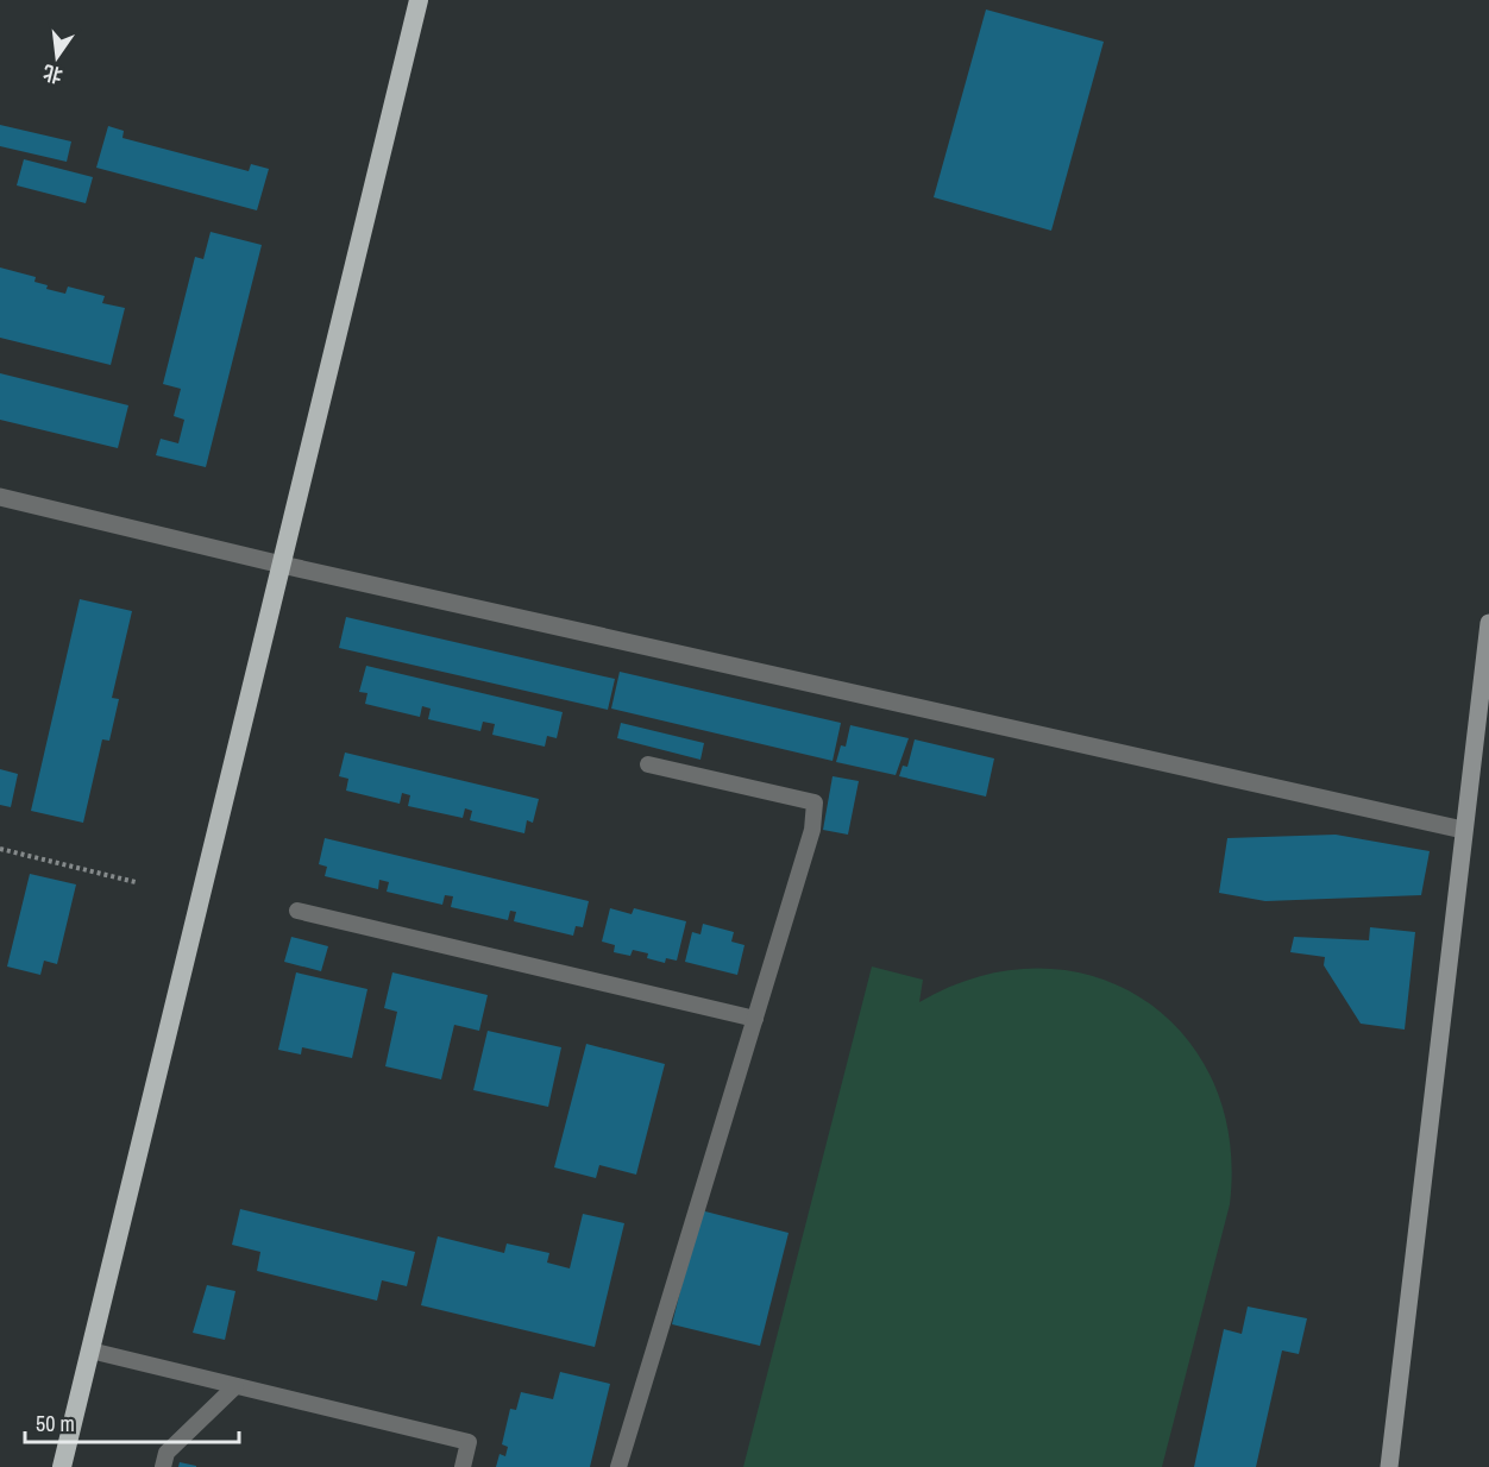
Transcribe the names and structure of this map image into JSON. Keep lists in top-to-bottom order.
{
  "scale_bar": "50 m",
  "north": "bottom"
}
